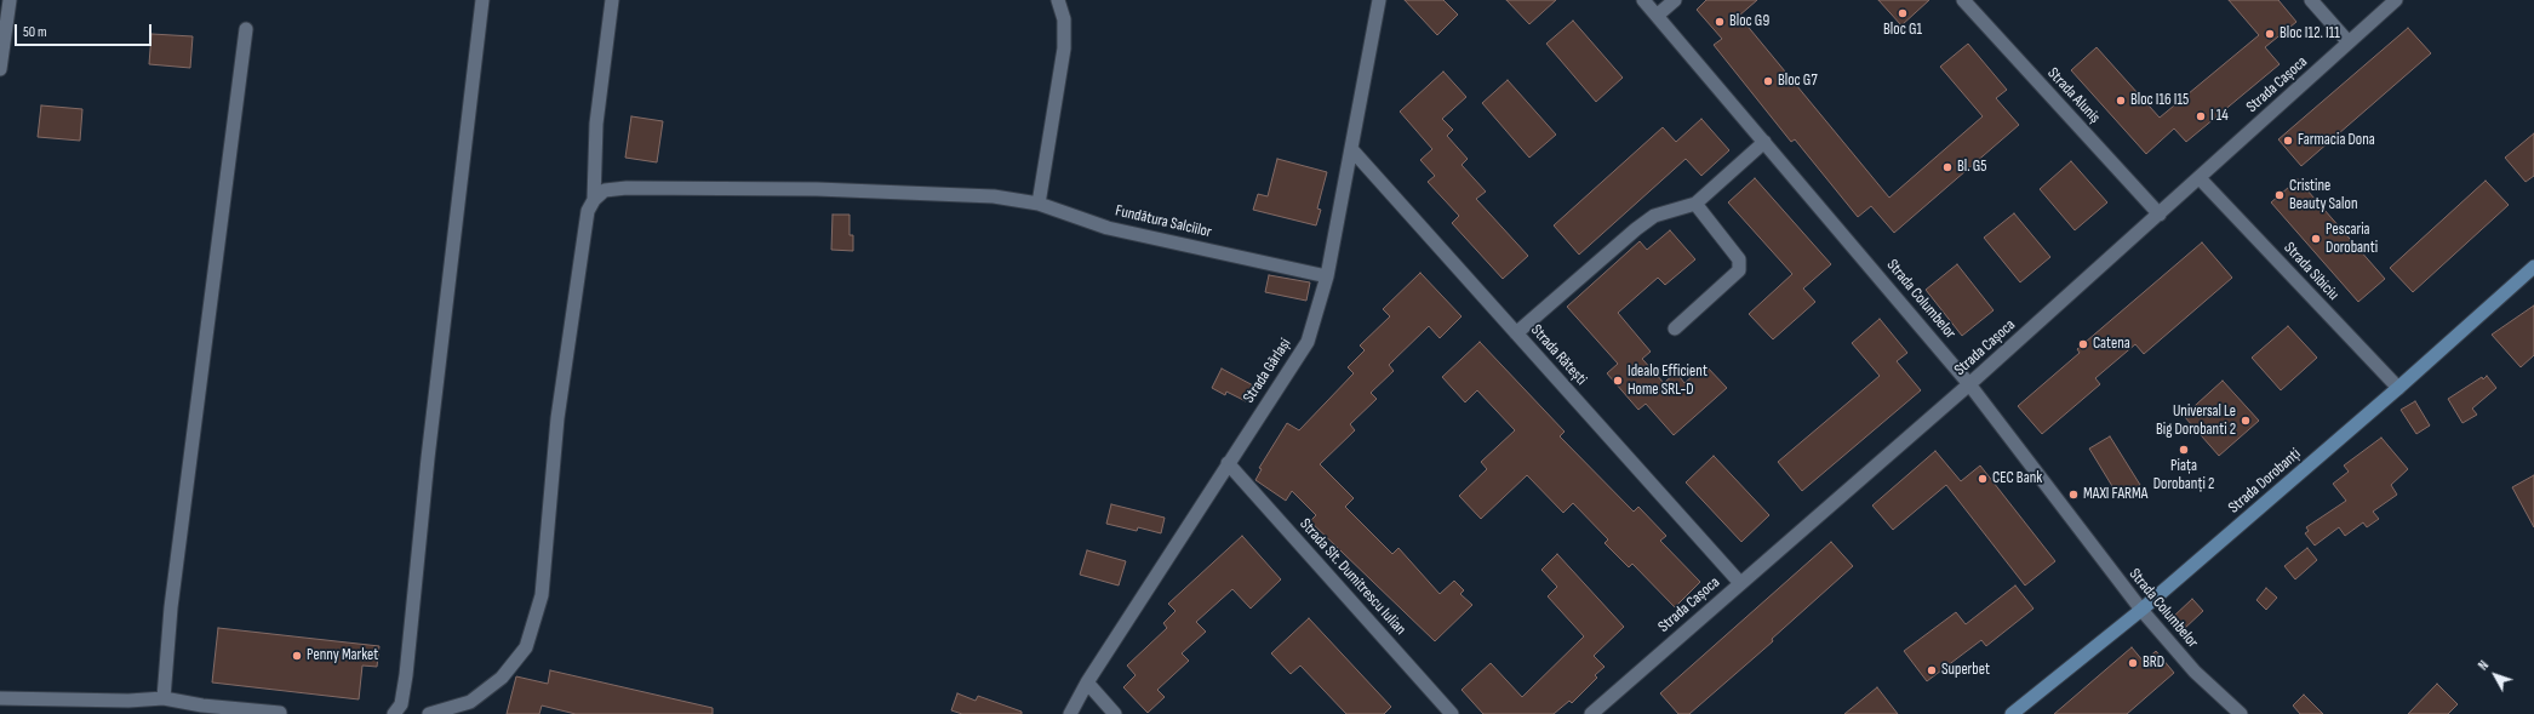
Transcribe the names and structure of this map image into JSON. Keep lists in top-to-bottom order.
{
  "streets": {
    "main road": ["Strada Dorobanți"],
    "street": [
      "Strada Cașoca",
      "Strada Aluniș",
      "Fundătura Salciilor",
      "Strada Sibiciu",
      "Strada Columbelor",
      "Strada Rătești",
      "Strada Gârlași",
      "Strada Slt. Dumitrescu Iulian"
    ]
  },
  "crossings": [
    ["Strada Cașoca", "Strada Aluniș"],
    ["Strada Cașoca", "Strada Sibiciu"],
    ["Strada Cașoca", "Strada Columbelor"],
    ["Strada Cașoca", "Strada Rătești"],
    ["Fundătura Salciilor", "Strada Gârlași"],
    ["Strada Sibiciu", "Strada Dorobanți"],
    ["Strada Columbelor", "Strada Dorobanți"],
    ["Strada Rătești", "Strada Gârlași"],
    ["Strada Gârlași", "Strada Slt. Dumitrescu Iulian"]
  ],
  "places": [
    "Bloc G1",
    "Bloc G9",
    "Bloc I12. I11",
    "Bloc G7",
    "Bloc I16 I15",
    "I 14",
    "Farmacia Dona",
    "Bl. G5",
    "Cristine Beauty Salon",
    "Pescaria Dorobanti",
    "Catena",
    "Idealo Efficient Home SRL-D",
    "Universal Le Big Dorobanti 2",
    "Piața Dorobanți 2",
    "CEC Bank",
    "MAXI FARMA",
    "Penny Market",
    "BRD",
    "Superbet"
  ],
  "scale_bar": "50 m",
  "north": "top left"
}
